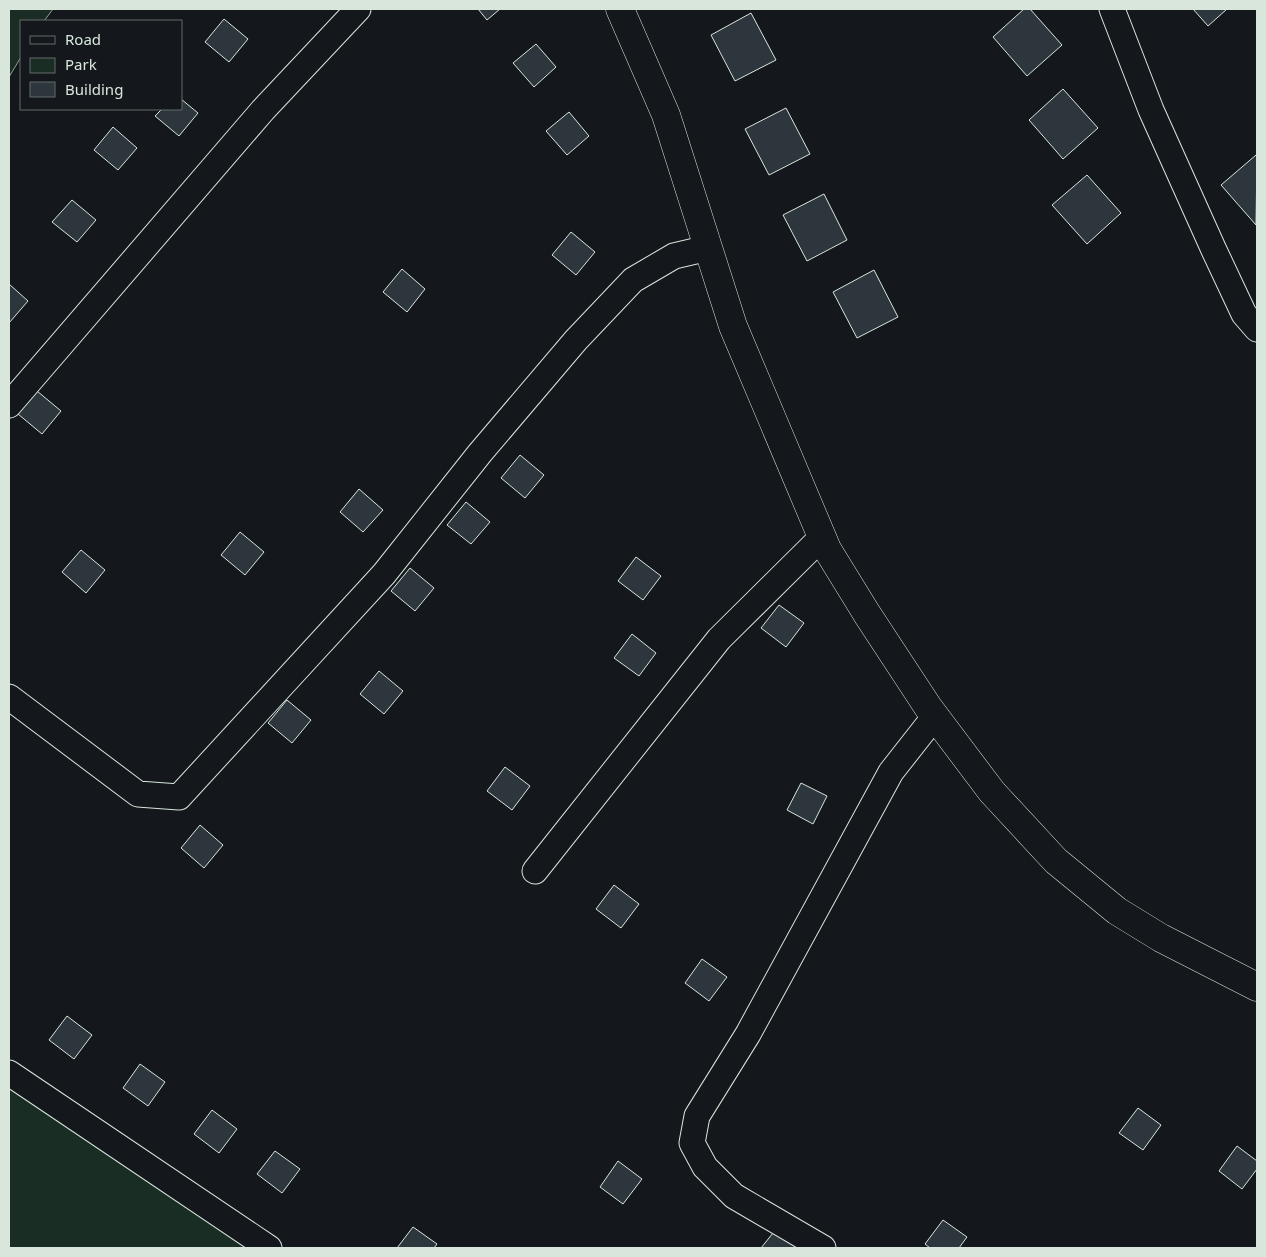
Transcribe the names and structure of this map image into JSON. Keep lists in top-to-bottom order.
{
  "legend": ["Road", "Park", "Building"]
}
